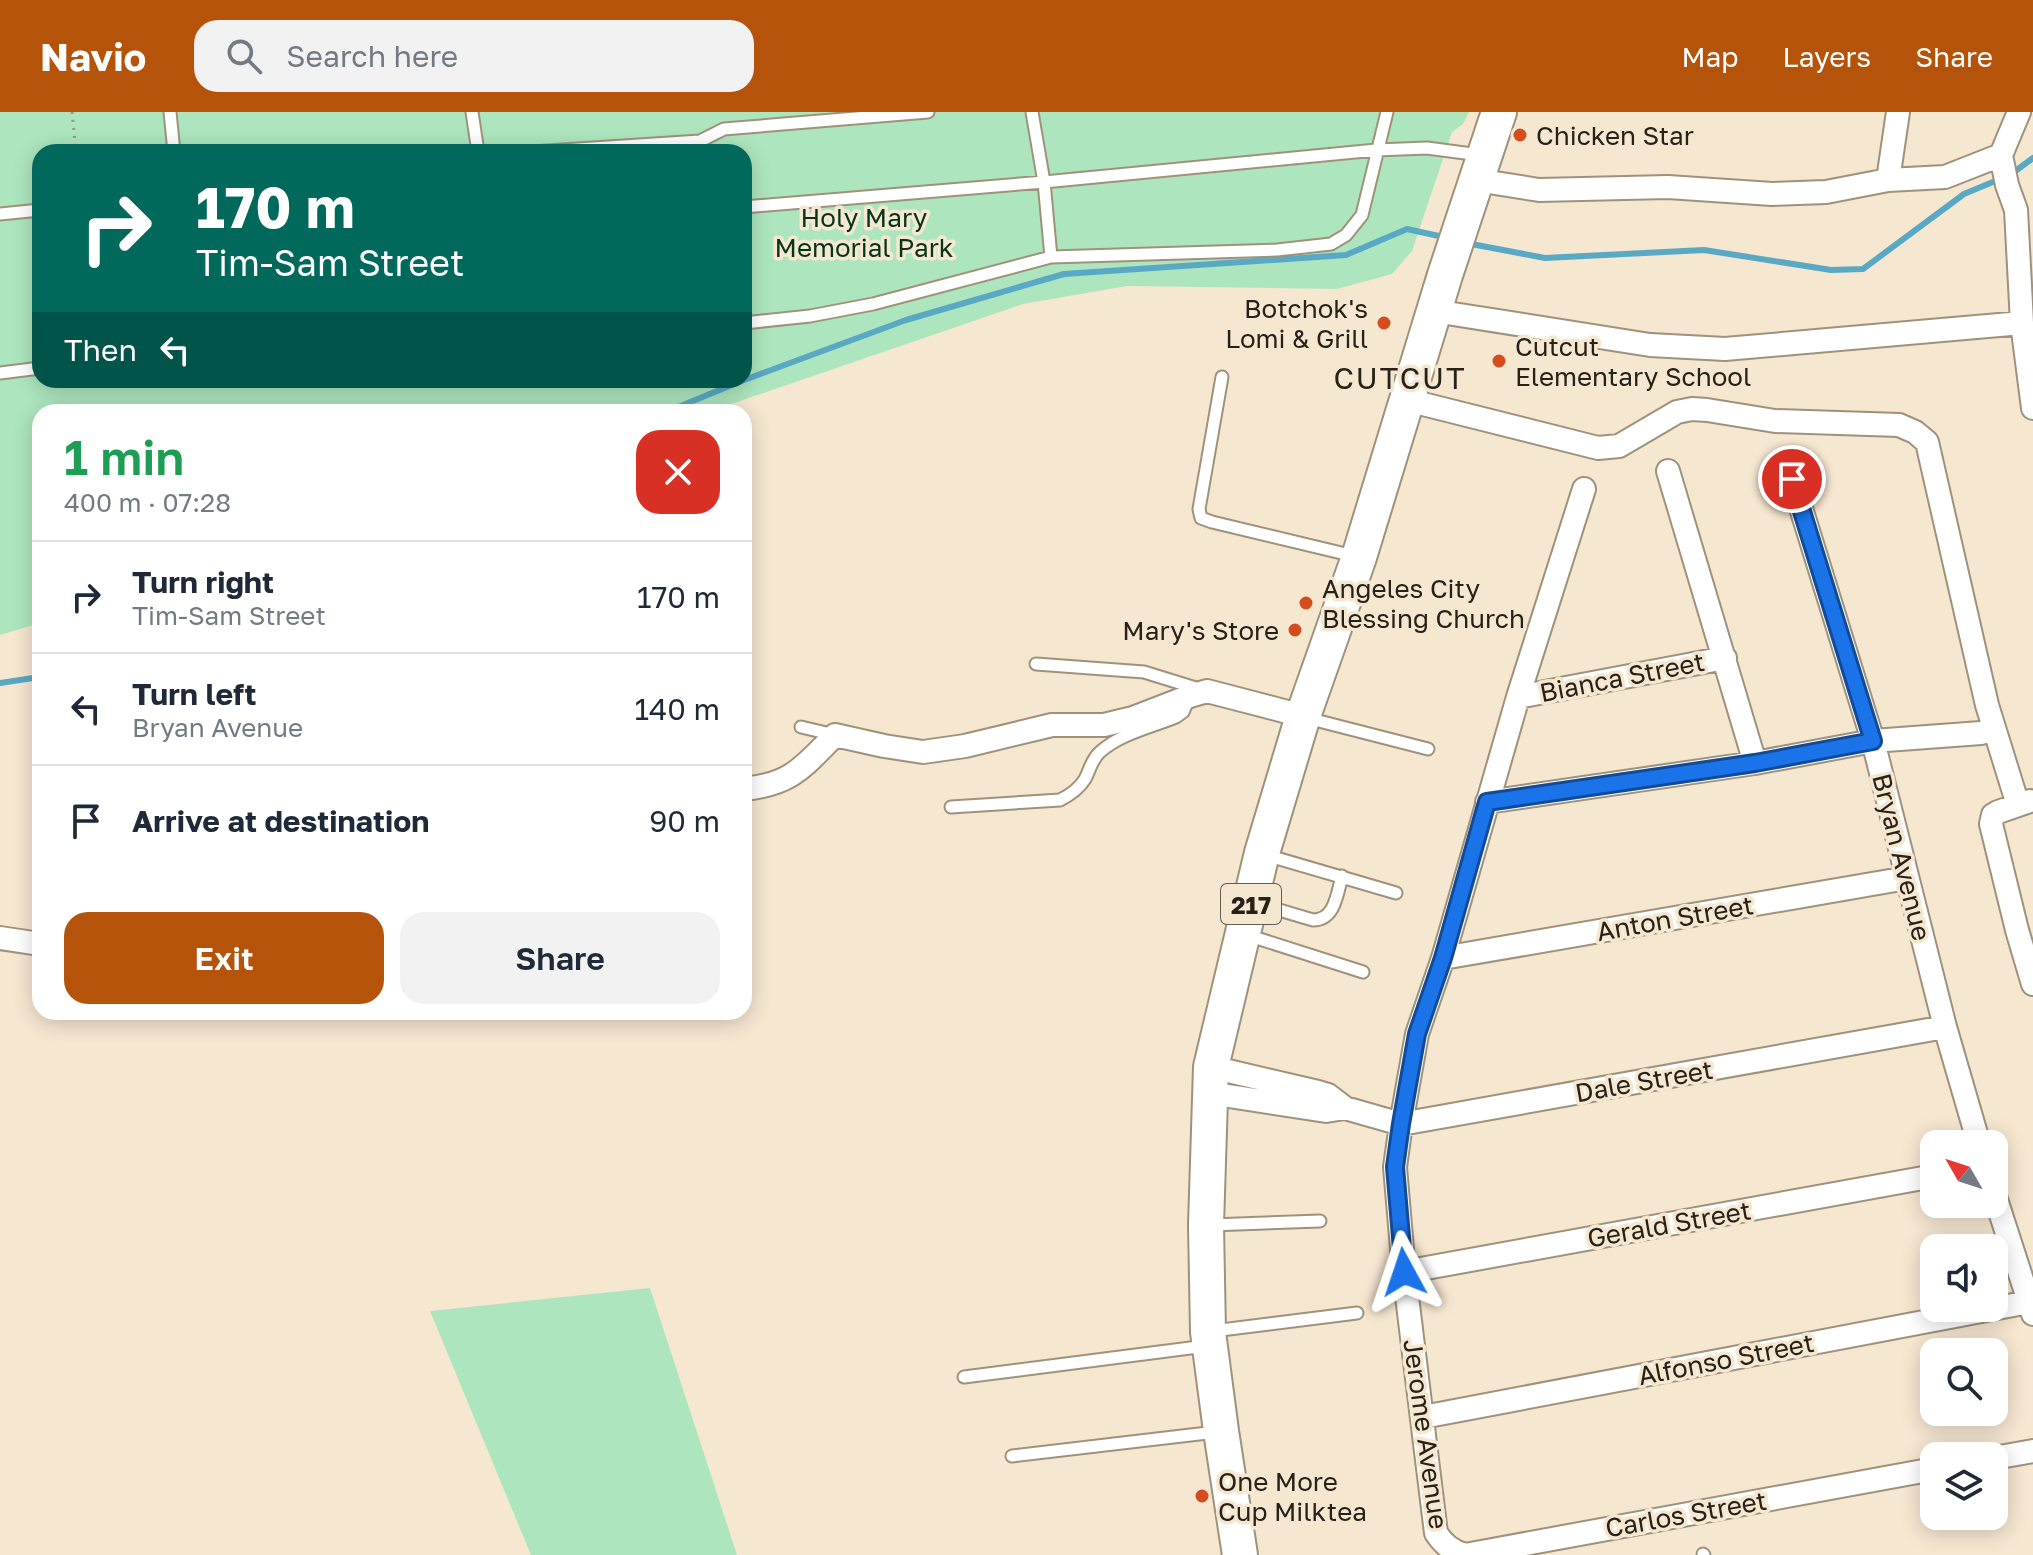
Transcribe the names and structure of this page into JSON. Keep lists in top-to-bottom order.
{
  "streets": {
    "main road": ["217"],
    "street": [
      "Bianca Street",
      "Bryan Avenue",
      "Anton Street",
      "Dale Street",
      "Gerald Street",
      "Alfonso Street",
      "Jerome Avenue",
      "Carlos Street"
    ]
  },
  "crossings": [
    ["Bianca Street", "Jerome Avenue"],
    ["Bryan Avenue", "Anton Street"],
    ["Bryan Avenue", "Dale Street"],
    ["217", "Dale Street"],
    ["Anton Street", "Jerome Avenue"],
    ["Dale Street", "Jerome Avenue"],
    ["Gerald Street", "Jerome Avenue"],
    ["Alfonso Street", "Jerome Avenue"],
    ["Jerome Avenue", "Carlos Street"]
  ],
  "districts": ["CUTCUT"],
  "parks": ["Holy Mary Memorial Park"],
  "places": [
    "Chicken Star",
    "Botchok's Lomi & Grill",
    "Cutcut Elementary School",
    "Angeles City Blessing Church",
    "Mary's Store",
    "One More Cup Milktea"
  ],
  "north": "top left",
  "page": {
    "header": "Navio",
    "search": "Search here",
    "nav": ["Map", "Layers", "Share"],
    "turn": ["170 m", "Tim-Sam Street"],
    "then": "Then",
    "heading": ["1 min", "400 m · 07:28"],
    "list": [
      {
        "name": "Turn right",
        "note": "Tim-Sam Street",
        "value": "170 m"
      },
      {
        "name": "Turn left",
        "note": "Bryan Avenue",
        "value": "140 m"
      },
      {
        "name": "Arrive at destination",
        "value": "90 m"
      }
    ],
    "buttons": ["Exit", "Share"]
  }
}
